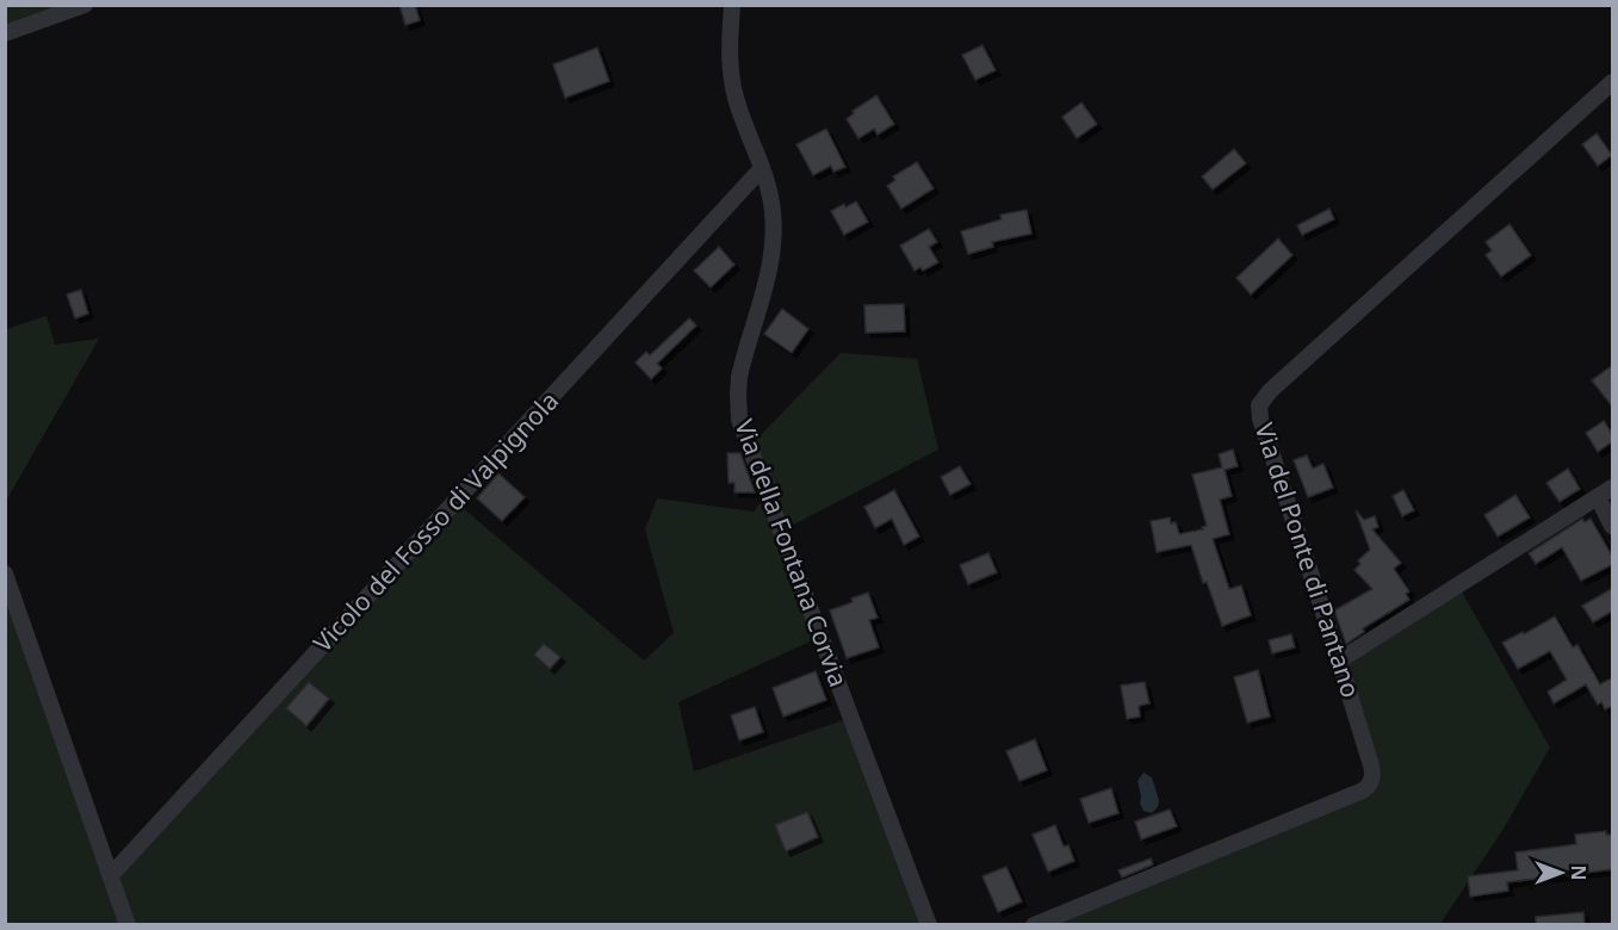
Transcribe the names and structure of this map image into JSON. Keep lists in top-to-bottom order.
{
  "streets": {
    "street": ["Vicolo del Fosso di Valpignola", "Via della Fontana Corvia", "Via del Ponte di Pantano"]
  },
  "crossings": [
    ["Vicolo del Fosso di Valpignola", "Via della Fontana Corvia"]
  ],
  "north": "right"
}
